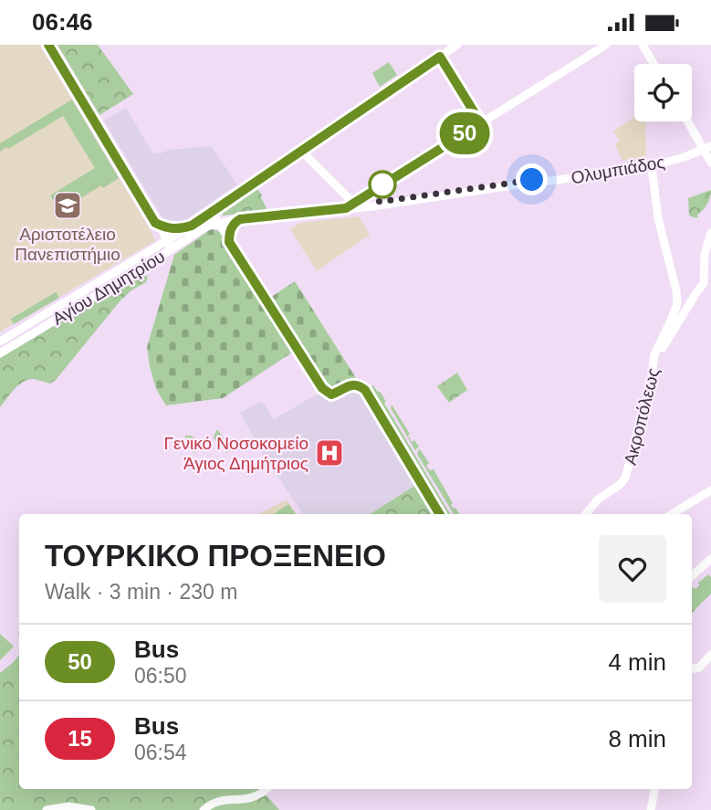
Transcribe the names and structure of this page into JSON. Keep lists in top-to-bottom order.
{
  "streets": {
    "main road": ["Ολυμπιάδος", "Αγίου Δημητρίου", "Ακροπόλεως"]
  },
  "crossings": [
    ["Ολυμπιάδος", "Αγίου Δημητρίου"]
  ],
  "places": {
    "school or university": ["Αριστοτέλειο Πανεπιστήμιο"],
    "hospital": ["Γενικό Νοσοκομείο Άγιος Δημήτριος"]
  },
  "lines": ["bus line 50"],
  "page": {
    "status": "06:46",
    "on_map": "50",
    "heading": ["ΤΟΥΡΚΙΚΟ ΠΡΟΞΕΝΕΙΟ", "Walk · 3 min · 230 m"],
    "list": [
      {
        "mark": "50",
        "name": "Bus",
        "note": "06:50",
        "value": "4 min"
      },
      {
        "mark": "15",
        "name": "Bus",
        "note": "06:54",
        "value": "8 min"
      }
    ]
  }
}
